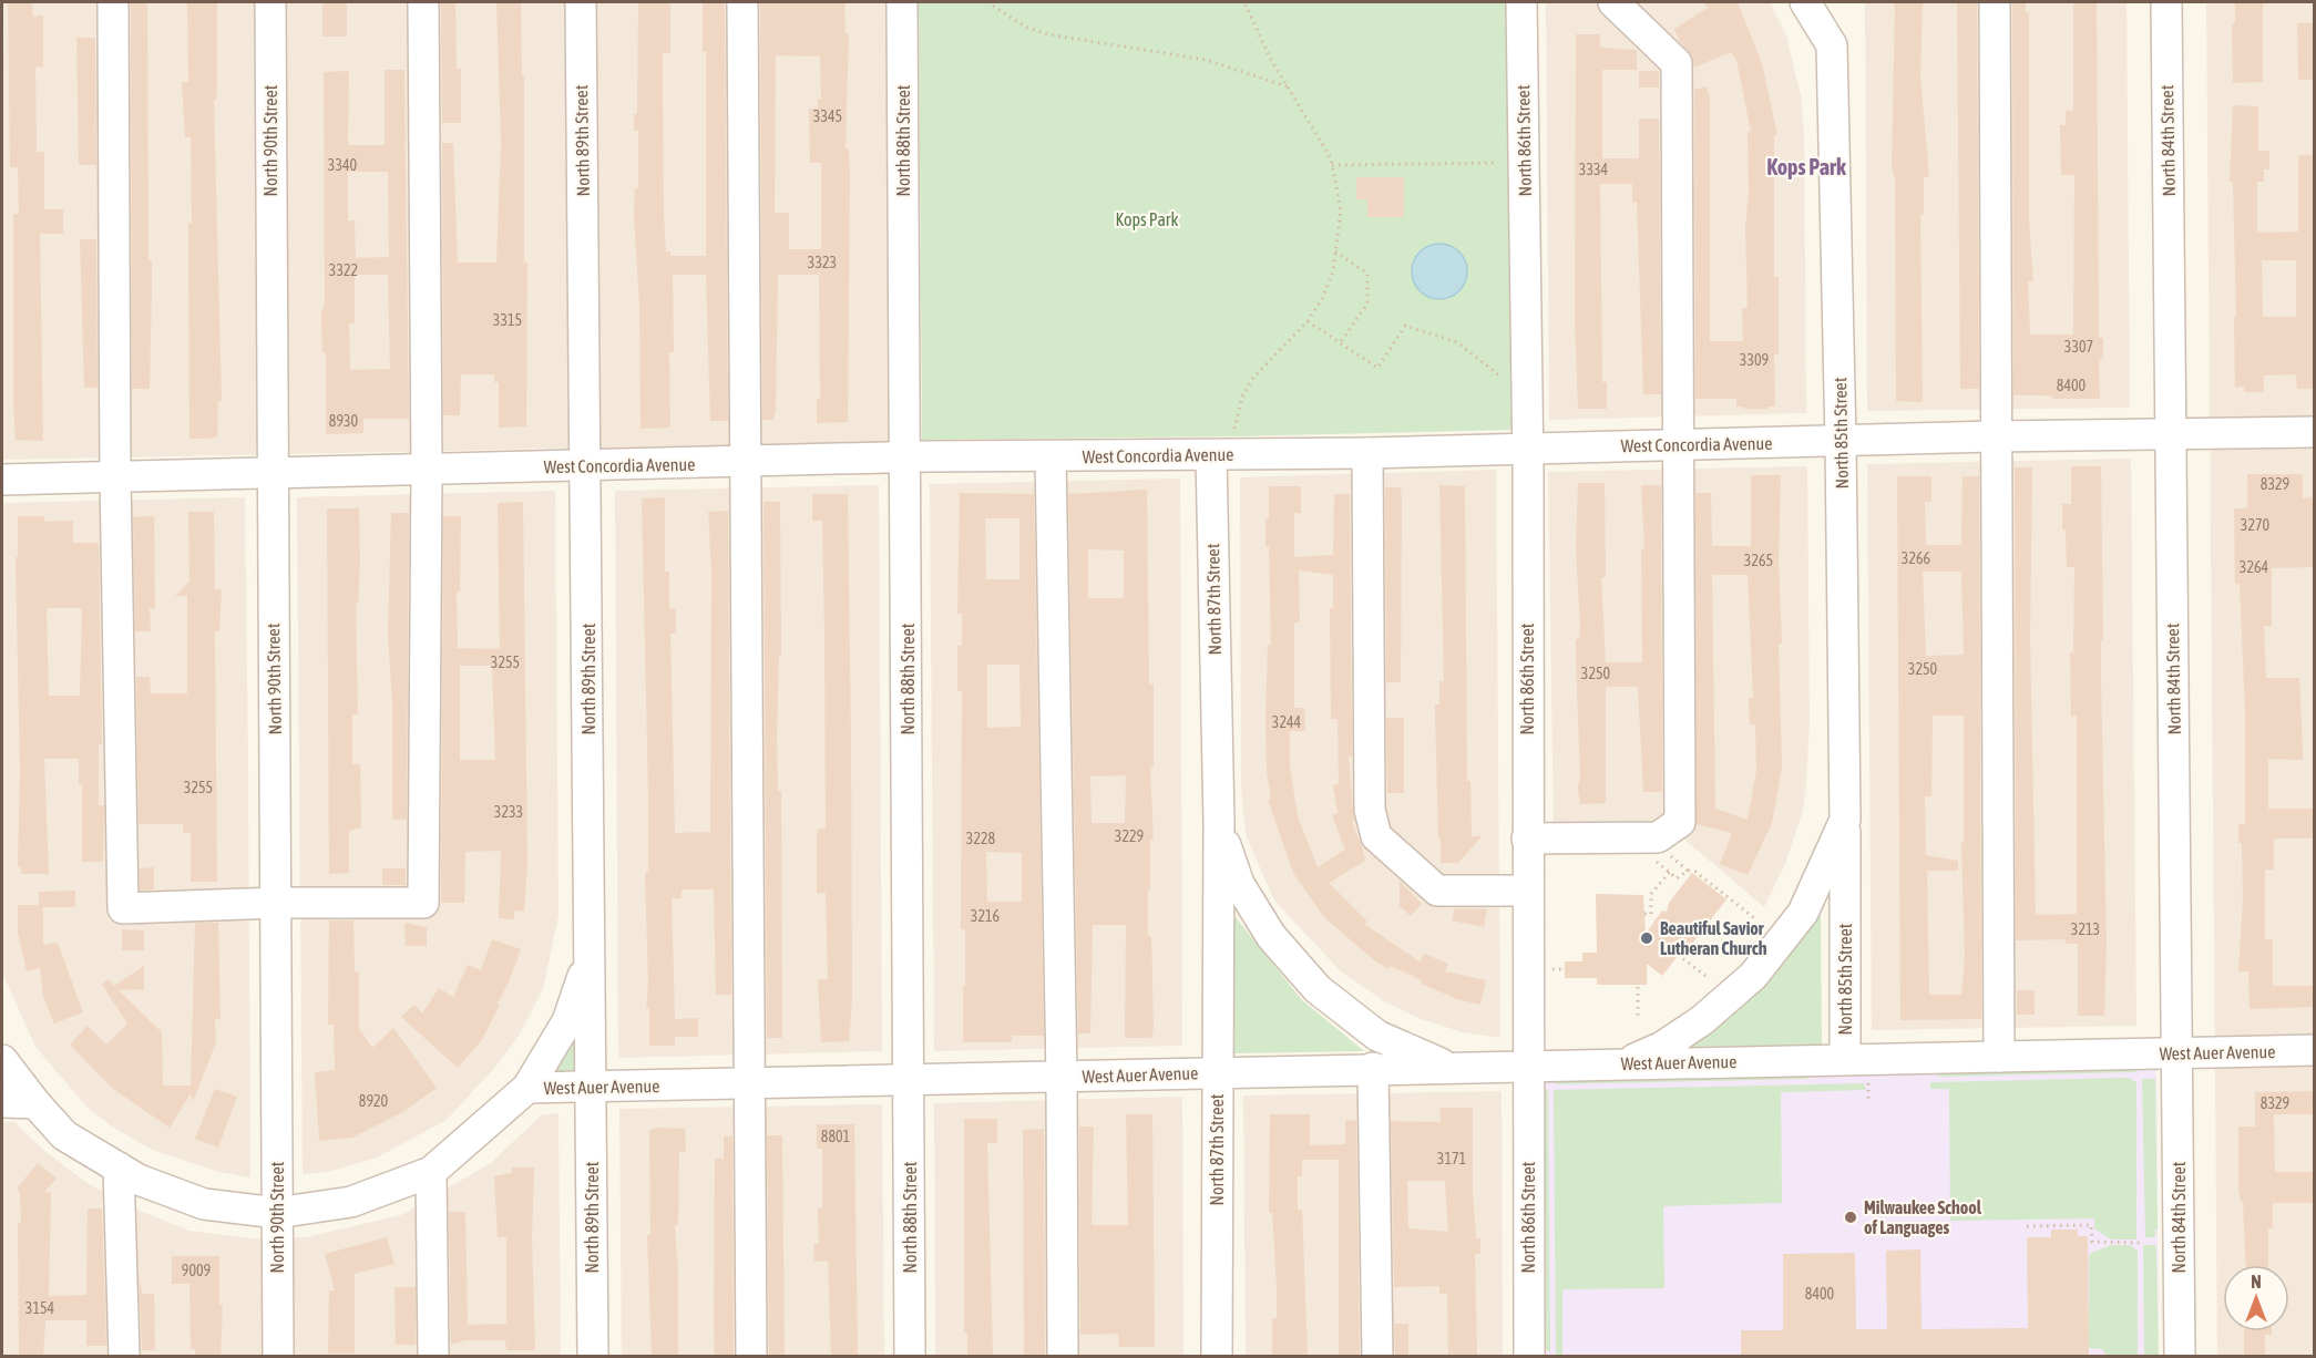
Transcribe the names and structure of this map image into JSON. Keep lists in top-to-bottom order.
{
  "streets": {
    "street": [
      "North 90th Street",
      "North 89th Street",
      "North 88th Street",
      "North 86th Street",
      "North 84th Street",
      "North 85th Street",
      "West Concordia Avenue",
      "North 87th Street",
      "West Auer Avenue"
    ]
  },
  "crossings": [
    ["North 90th Street", "West Concordia Avenue"],
    ["North 90th Street", "West Auer Avenue"],
    ["North 89th Street", "West Concordia Avenue"],
    ["North 89th Street", "West Auer Avenue"],
    ["North 88th Street", "West Concordia Avenue"],
    ["North 88th Street", "West Auer Avenue"],
    ["North 86th Street", "West Concordia Avenue"],
    ["North 86th Street", "West Auer Avenue"],
    ["North 84th Street", "West Concordia Avenue"],
    ["North 84th Street", "West Auer Avenue"],
    ["North 85th Street", "West Concordia Avenue"],
    ["North 85th Street", "West Auer Avenue"],
    ["West Concordia Avenue", "North 87th Street"],
    ["North 87th Street", "West Auer Avenue"]
  ],
  "districts": ["Kops Park"],
  "parks": ["Kops Park"],
  "places": ["Beautiful Savior Lutheran Church", "Milwaukee School of Languages"],
  "house_numbers": [
    "3345",
    "3340",
    "3334",
    "3323",
    "3322",
    "3315",
    "3307",
    "3309",
    "8400",
    "8930",
    "8329",
    "3270",
    "3266",
    "3265",
    "3264",
    "3255",
    "3250",
    "3250",
    "3244",
    "3255",
    "3233",
    "3229",
    "3228",
    "3216",
    "3213",
    "8920",
    "8329",
    "8801",
    "3171",
    "9009",
    "8400",
    "3154"
  ],
  "north": "top"
}
